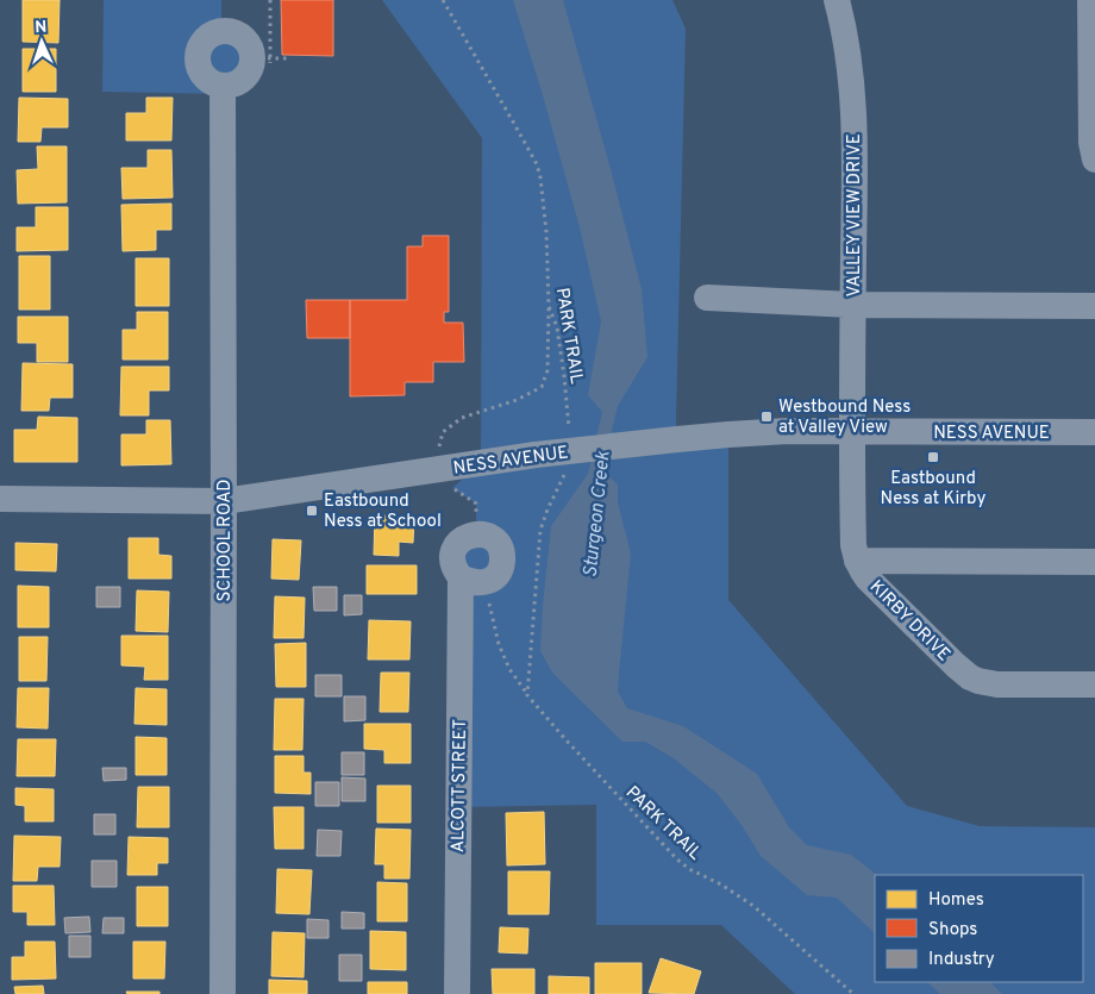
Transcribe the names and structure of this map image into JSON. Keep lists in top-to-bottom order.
{
  "streets": {
    "street": [
      "VALLEY VIEW DRIVE",
      "NESS AVENUE",
      "SCHOOL ROAD",
      "KIRBY DRIVE",
      "ALCOTT STREET"
    ],
    "path": ["PARK TRAIL"]
  },
  "crossings": [
    ["VALLEY VIEW DRIVE", "NESS AVENUE"],
    ["VALLEY VIEW DRIVE", "KIRBY DRIVE"],
    ["PARK TRAIL", "ALCOTT STREET"],
    ["NESS AVENUE", "SCHOOL ROAD"],
    ["NESS AVENUE", "KIRBY DRIVE"]
  ],
  "water": ["Sturgeon Creek"],
  "places": {
    "transit": ["Westbound Ness at Valley View", "Eastbound Ness at Kirby", "Eastbound Ness at School"]
  },
  "legend": ["Homes", "Shops", "Industry"],
  "north": "top"
}
